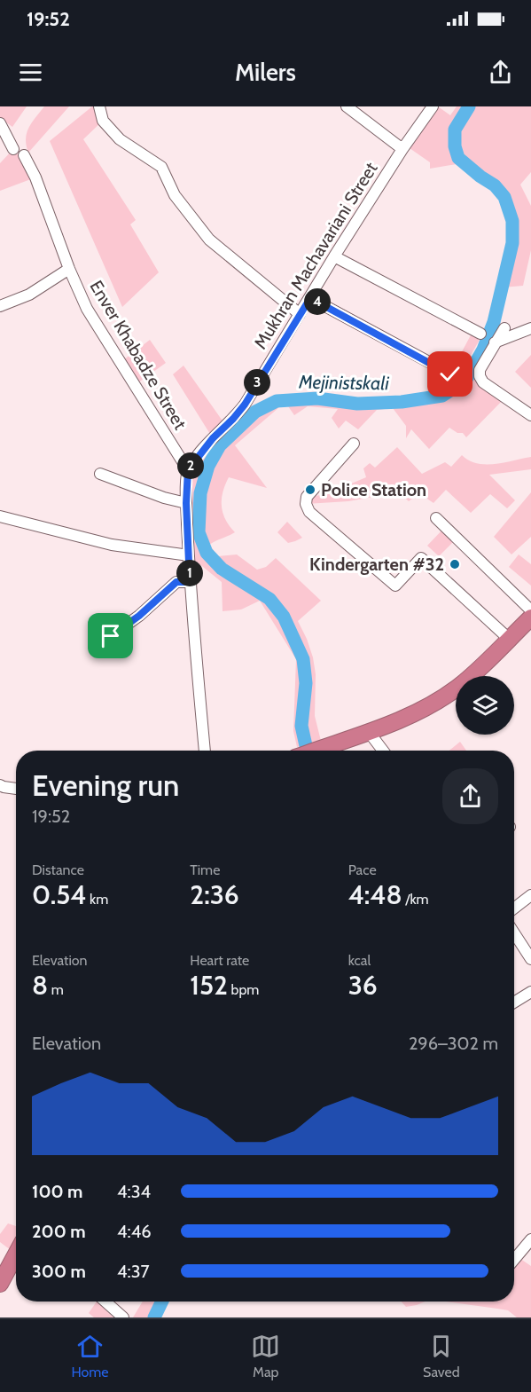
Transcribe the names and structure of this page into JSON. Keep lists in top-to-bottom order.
{
  "streets": {
    "street": ["Mukhran Machavariani Street", "Enver Khabadze Street"]
  },
  "crossings": [
    ["Mukhran Machavariani Street", "Enver Khabadze Street"]
  ],
  "water": ["Mejinistskali"],
  "places": ["Police Station", "Kindergarten #32"],
  "page": {
    "status": "19:52",
    "header": "Milers",
    "pins": [
      "4",
      "3",
      "2",
      "1"
    ],
    "heading": ["Evening run", "19:52"],
    "stats": [
      ["Distance", "0.54 km"],
      ["Time", "2:36"],
      ["Pace", "4:48 /km"],
      ["Elevation", "8 m"],
      ["Heart rate", "152 bpm"],
      ["kcal", "36"]
    ],
    "chart": ["Elevation", "296–302 m"],
    "list": [
      {
        "name": "100 m",
        "note": "4:34"
      },
      {
        "name": "200 m",
        "note": "4:46"
      },
      {
        "name": "300 m",
        "note": "4:37"
      }
    ],
    "tabs": ["Home", "Map", "Saved"]
  }
}
